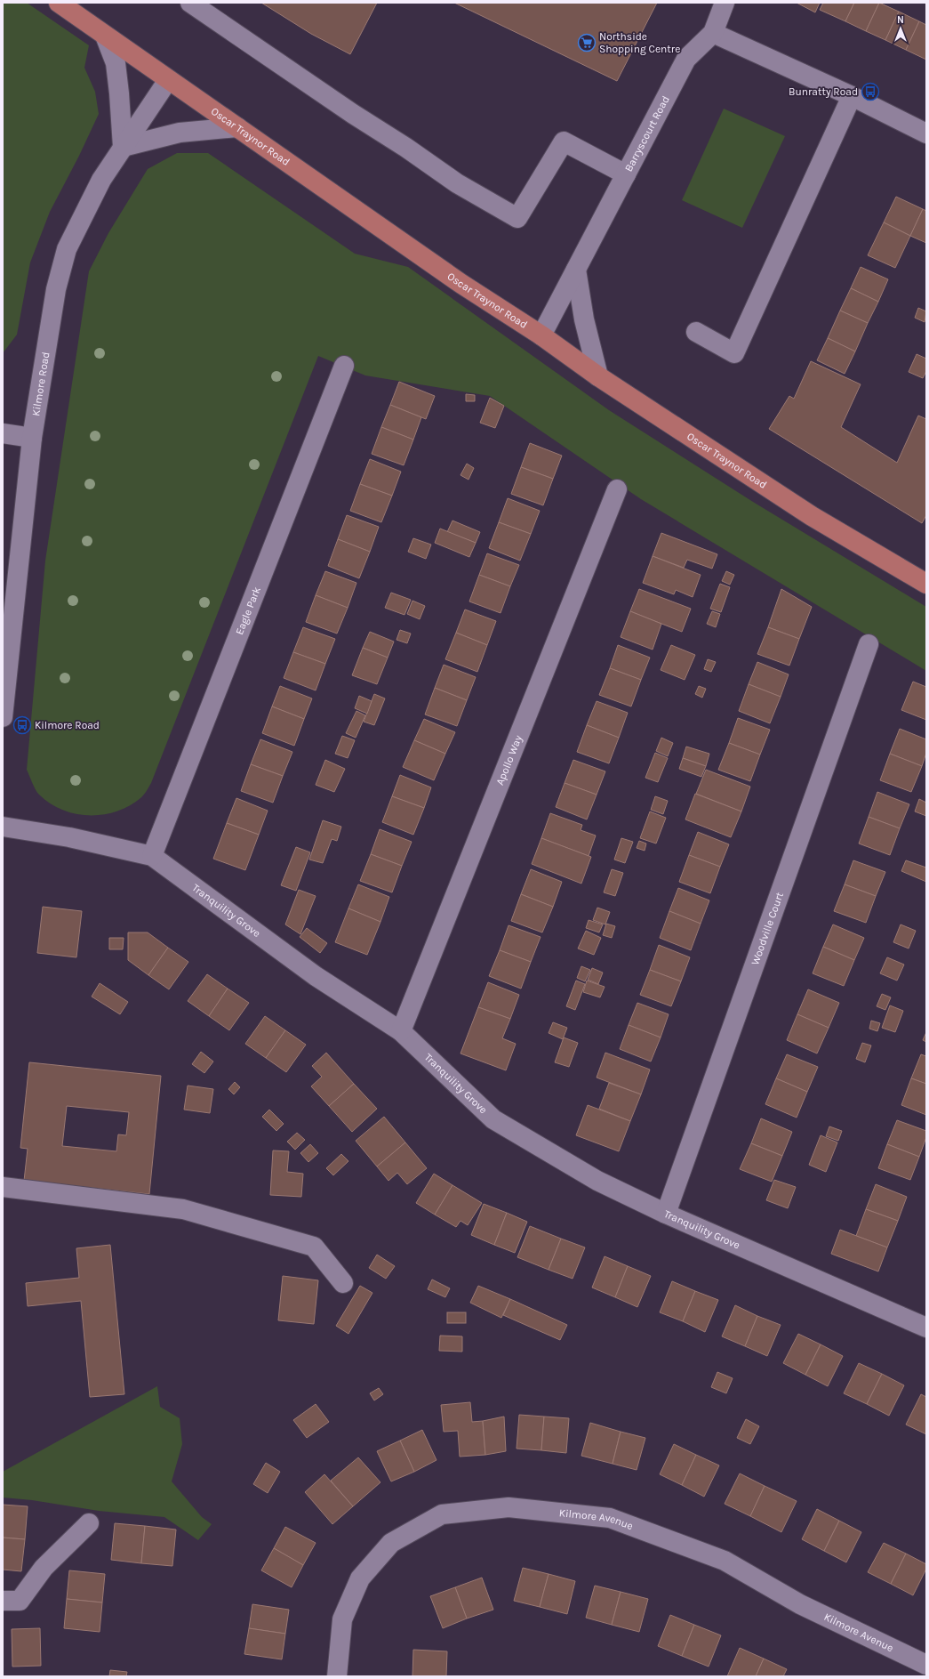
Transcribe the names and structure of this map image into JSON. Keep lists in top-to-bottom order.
{
  "streets": {
    "main road": ["Oscar Traynor Road"],
    "street": [
      "Barryscourt Road",
      "Kilmore Road",
      "Eagle Park",
      "Apollo Way",
      "Tranquility Grove",
      "Woodville Court",
      "Kilmore Avenue"
    ]
  },
  "crossings": [
    ["Barryscourt Road", "Oscar Traynor Road"],
    ["Oscar Traynor Road", "Kilmore Road"],
    ["Eagle Park", "Tranquility Grove"],
    ["Apollo Way", "Tranquility Grove"],
    ["Tranquility Grove", "Woodville Court"]
  ],
  "places": {
    "supermarket": ["Northside Shopping Centre"],
    "bus stop": ["Bunratty Road", "Kilmore Road"]
  },
  "north": "top"
}
